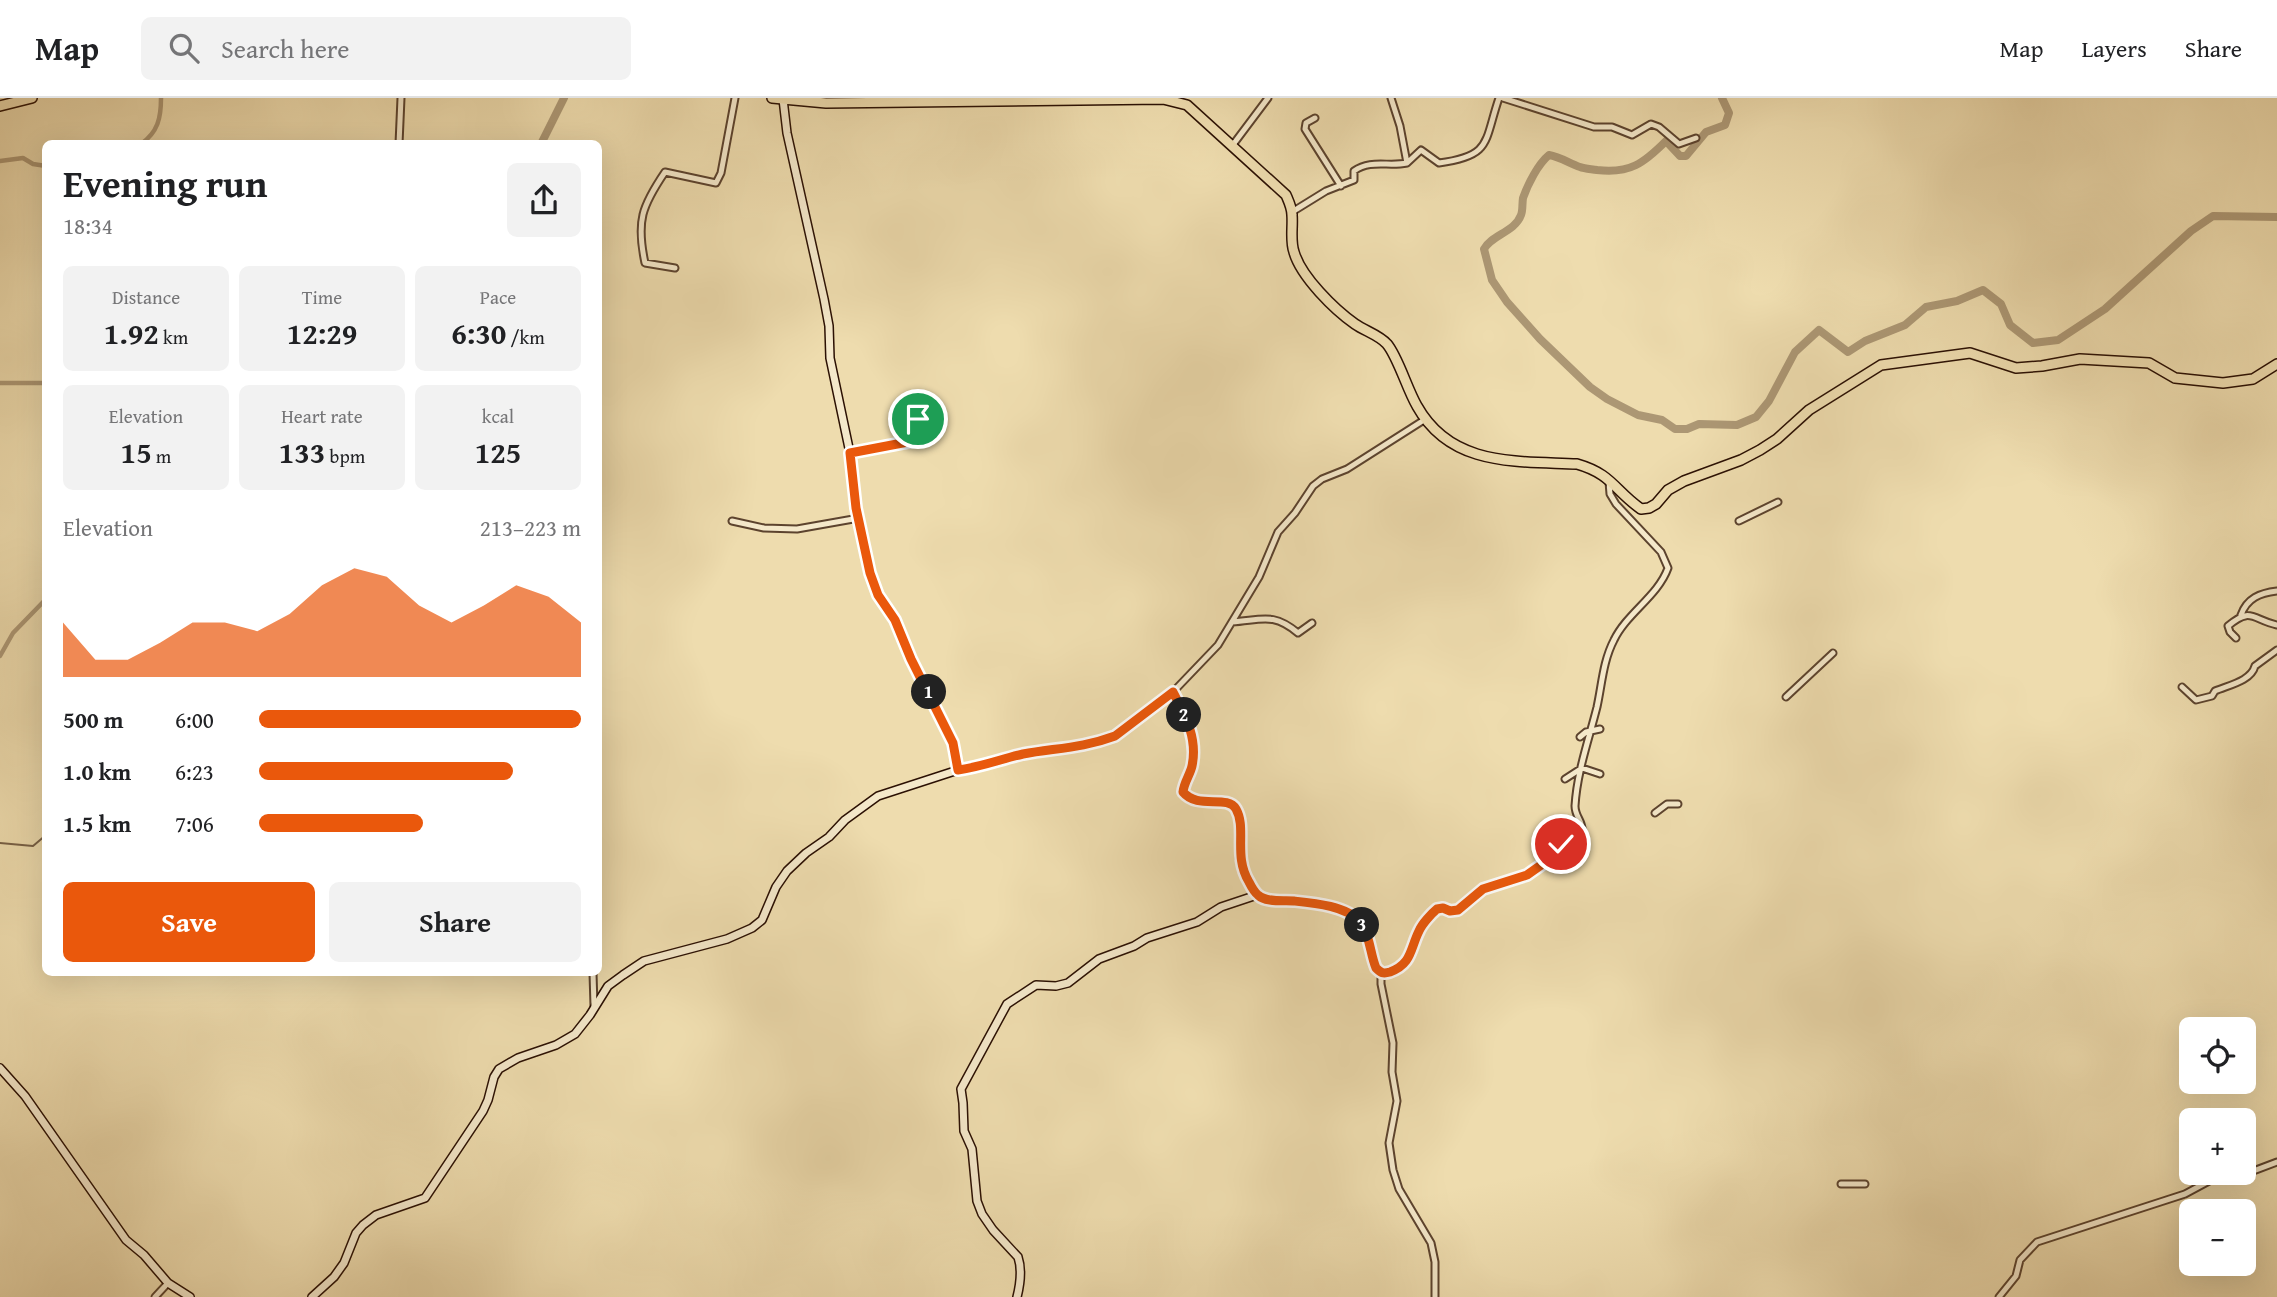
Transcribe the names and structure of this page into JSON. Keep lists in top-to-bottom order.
{
  "page": {
    "header": "Map",
    "search": "Search here",
    "nav": ["Map", "Layers", "Share"],
    "heading": ["Evening run", "18:34"],
    "stats": [
      ["Distance", "1.92 km"],
      ["Time", "12:29"],
      ["Pace", "6:30 /km"],
      ["Elevation", "15 m"],
      ["Heart rate", "133 bpm"],
      ["kcal", "125"]
    ],
    "chart": ["Elevation", "213–223 m"],
    "pins": ["1", "2", "3"],
    "list": [
      {
        "name": "500 m",
        "note": "6:00"
      },
      {
        "name": "1.0 km",
        "note": "6:23"
      },
      {
        "name": "1.5 km",
        "note": "7:06"
      }
    ],
    "buttons": ["Save", "Share"],
    "map_buttons": ["+", "−"]
  }
}
